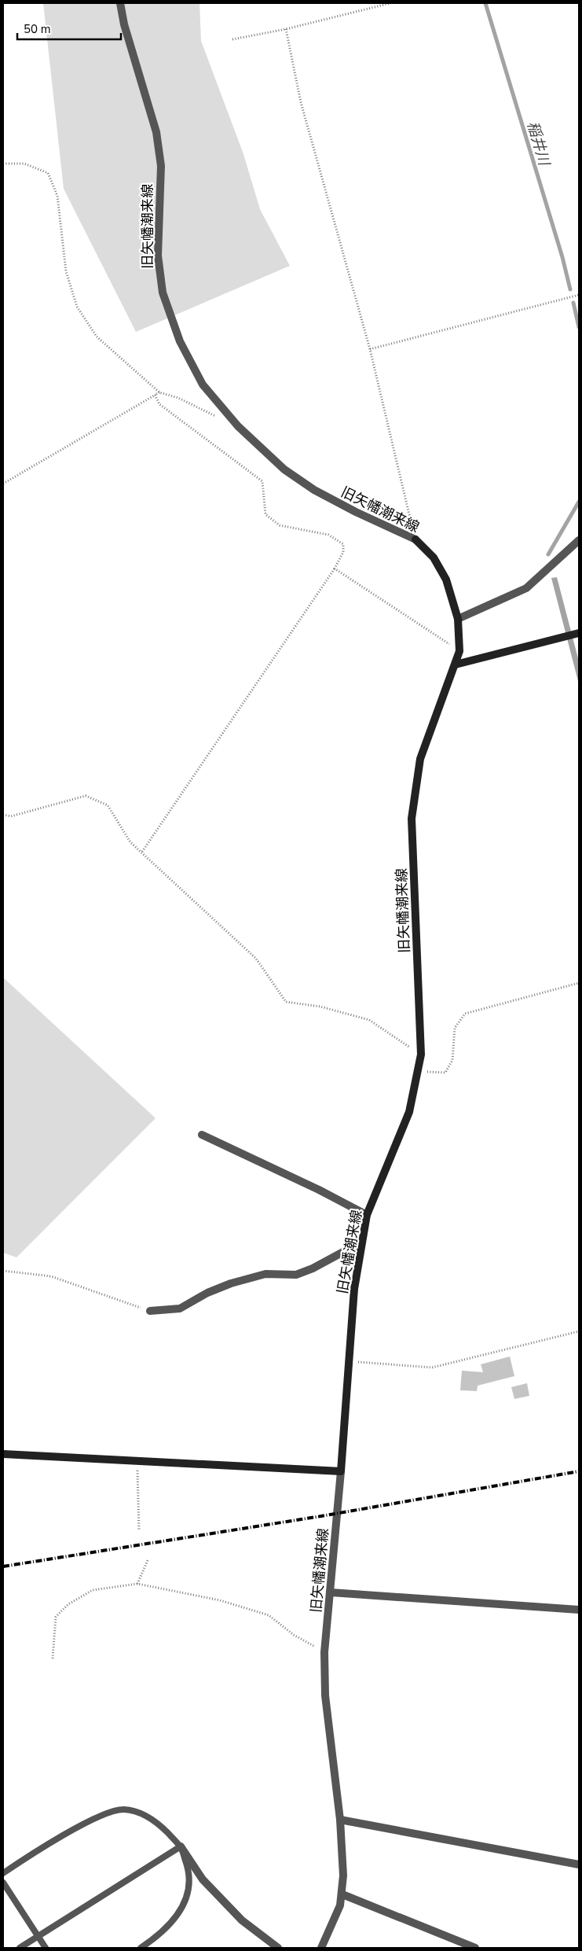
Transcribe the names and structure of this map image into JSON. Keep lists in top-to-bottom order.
{
  "streets": {
    "street": ["旧矢幡潮来線"]
  },
  "water": ["稲井川"],
  "scale_bar": "50 m"
}
